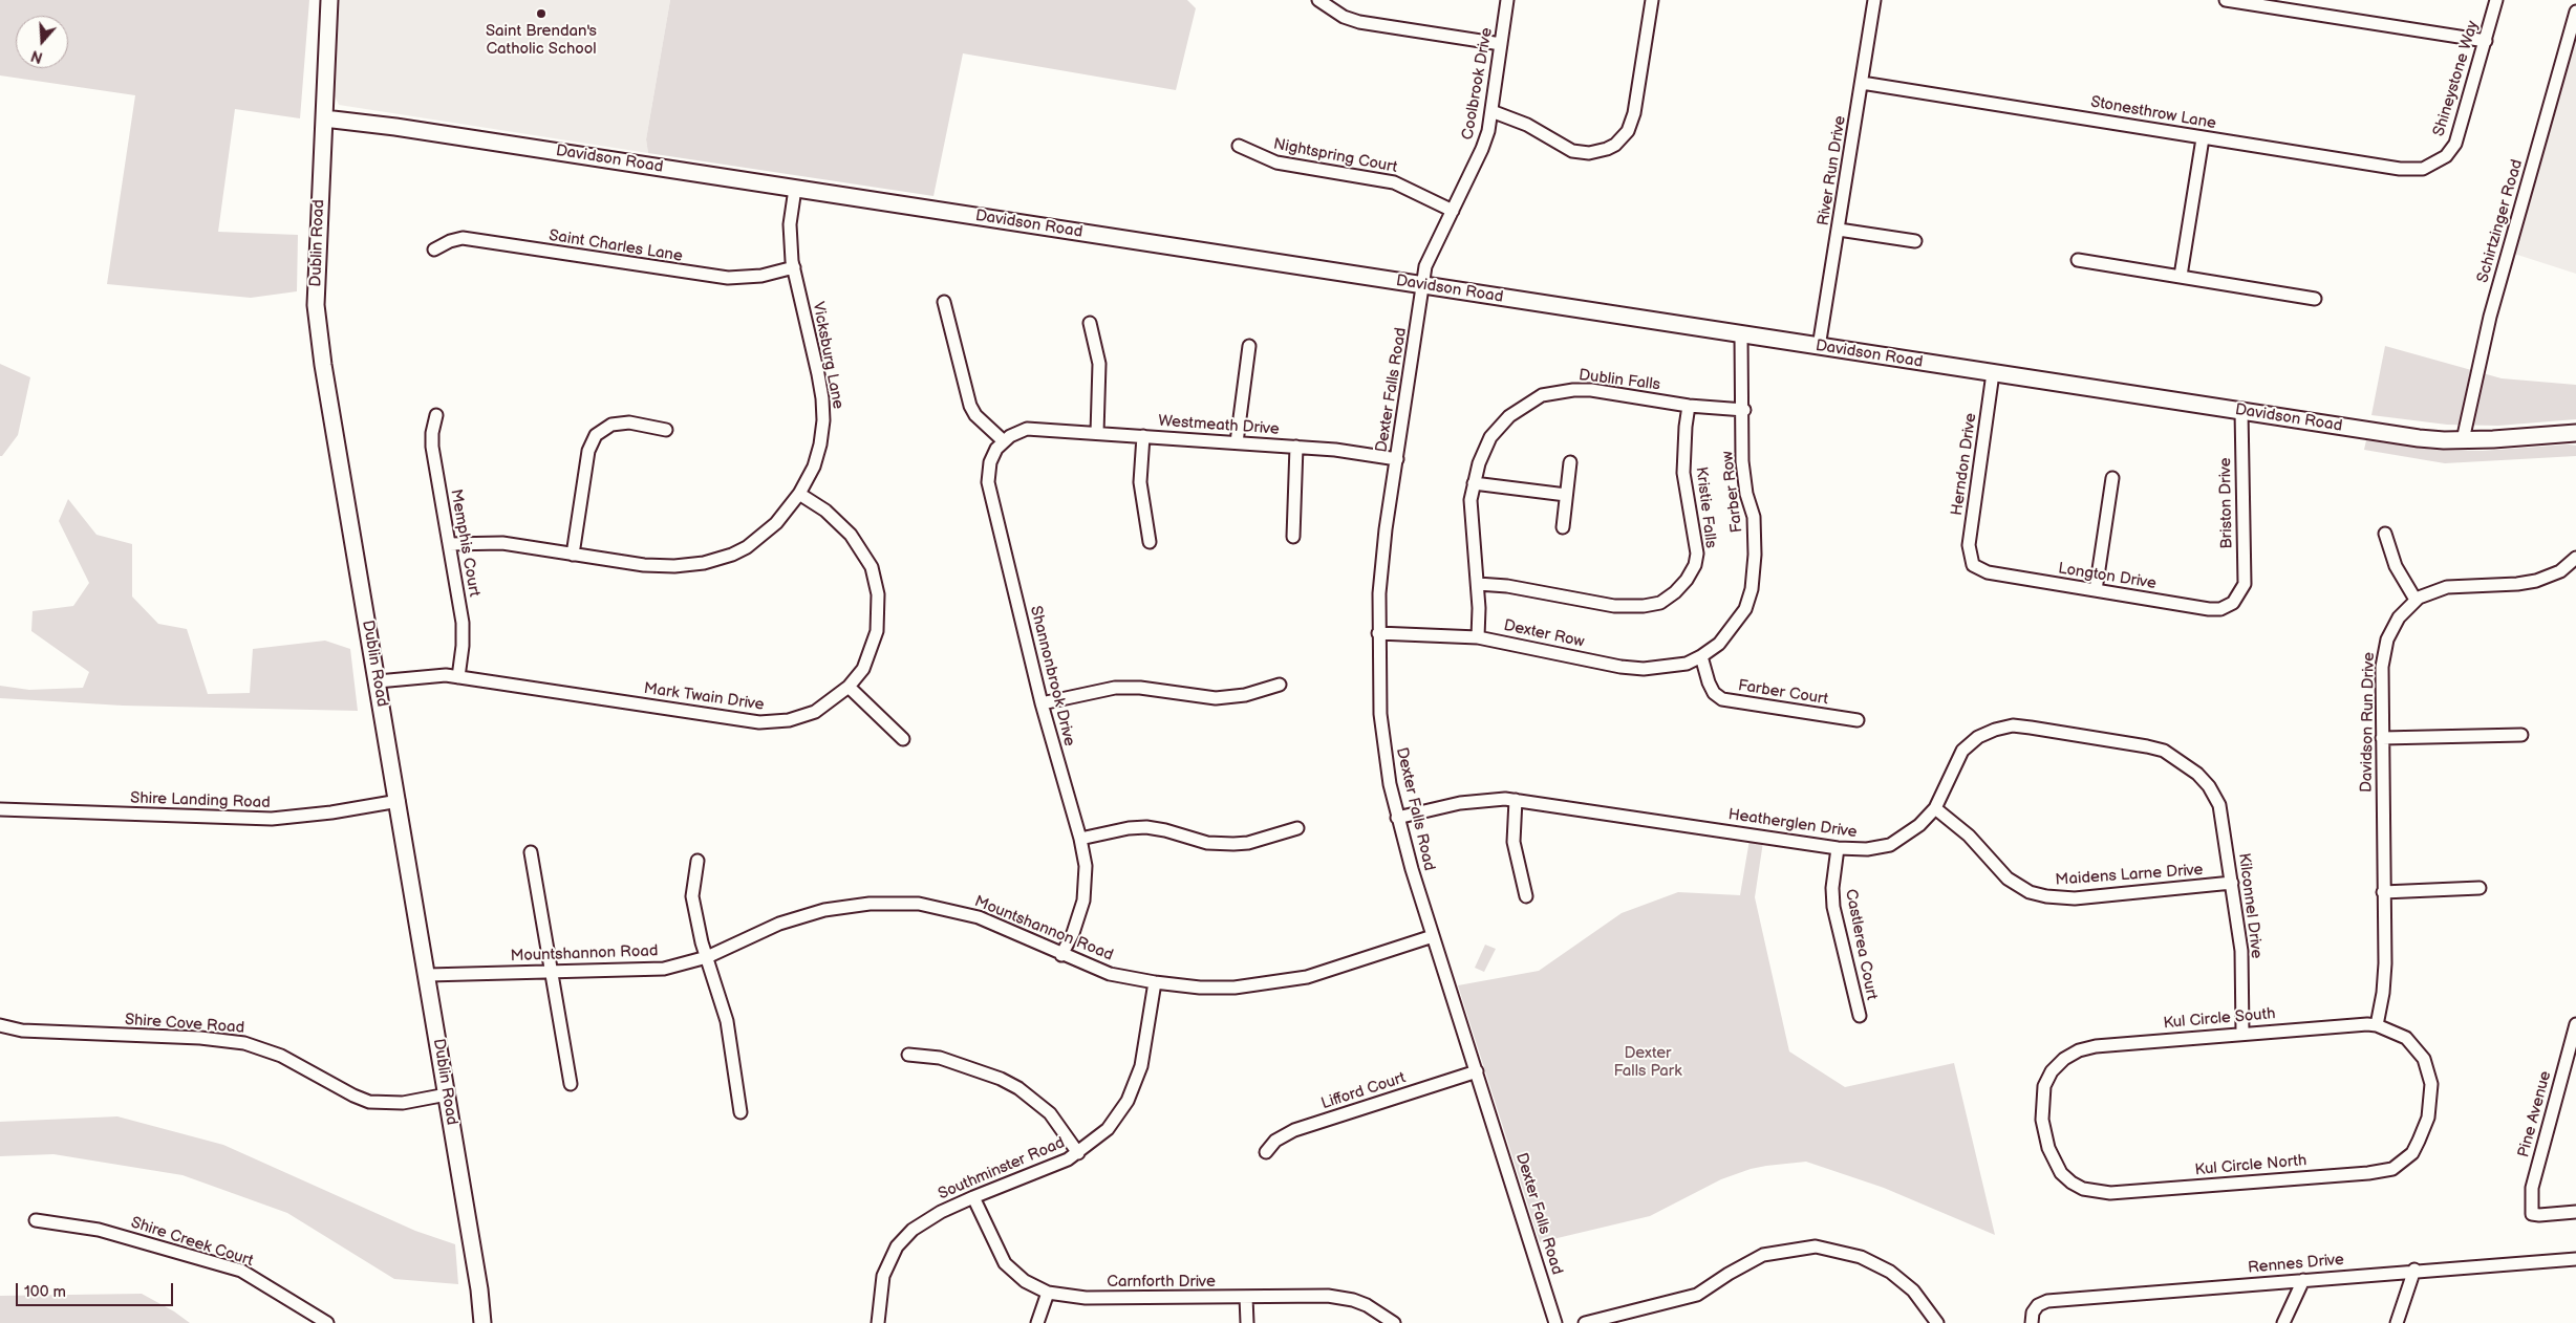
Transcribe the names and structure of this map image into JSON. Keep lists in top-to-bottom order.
{
  "streets": {
    "main road": ["Davidson Road", "Dublin Road"],
    "street": [
      "Shineystone Way",
      "Coolbrook Drive",
      "Stonesthrow Lane",
      "Nightspring Court",
      "River Run Drive",
      "Schirtzinger Road",
      "Saint Charles Lane",
      "Vicksburg Lane",
      "Dublin Falls",
      "Dexter Falls Road",
      "Westmeath Drive",
      "Herndon Drive",
      "Farber Row",
      "Briston Drive",
      "Kristie Falls",
      "Memphis Court",
      "Longton Drive",
      "Dexter Row",
      "Shannonbrook Drive",
      "Farber Court",
      "Mark Twain Drive",
      "Davidson Run Drive",
      "Shire Landing Road",
      "Heatherglen Drive",
      "Maidens Larne Drive",
      "Kilconnel Drive",
      "Mountshannon Road",
      "Castlerea Court",
      "Kul Circle South",
      "Shire Cove Road",
      "Lifford Court",
      "Pine Avenue",
      "Kul Circle North",
      "Southminster Road",
      "Shire Creek Court",
      "Rennes Drive",
      "Carnforth Drive"
    ]
  },
  "crossings": [
    ["Shineystone Way", "Stonesthrow Lane"],
    ["Coolbrook Drive", "Nightspring Court"],
    ["Coolbrook Drive", "Davidson Road"],
    ["Coolbrook Drive", "Dexter Falls Road"],
    ["Stonesthrow Lane", "River Run Drive"],
    ["Davidson Road", "River Run Drive"],
    ["Davidson Road", "Schirtzinger Road"],
    ["Davidson Road", "Dublin Road"],
    ["Davidson Road", "Vicksburg Lane"],
    ["Davidson Road", "Dexter Falls Road"],
    ["Davidson Road", "Herndon Drive"],
    ["Davidson Road", "Farber Row"],
    ["Davidson Road", "Briston Drive"],
    ["Dublin Road", "Mark Twain Drive"],
    ["Dublin Road", "Shire Landing Road"],
    ["Dublin Road", "Mountshannon Road"],
    ["Dublin Road", "Shire Cove Road"],
    ["Saint Charles Lane", "Vicksburg Lane"],
    ["Vicksburg Lane", "Memphis Court"],
    ["Vicksburg Lane", "Mark Twain Drive"],
    ["Dublin Falls", "Farber Row"],
    ["Dublin Falls", "Kristie Falls"],
    ["Dublin Falls", "Dexter Row"],
    ["Dexter Falls Road", "Westmeath Drive"],
    ["Dexter Falls Road", "Dexter Row"],
    ["Dexter Falls Road", "Heatherglen Drive"],
    ["Dexter Falls Road", "Mountshannon Road"],
    ["Dexter Falls Road", "Lifford Court"],
    ["Westmeath Drive", "Shannonbrook Drive"],
    ["Herndon Drive", "Longton Drive"],
    ["Farber Row", "Dexter Row"],
    ["Farber Row", "Farber Court"],
    ["Briston Drive", "Longton Drive"],
    ["Memphis Court", "Mark Twain Drive"],
    ["Dexter Row", "Farber Court"],
    ["Shannonbrook Drive", "Mountshannon Road"],
    ["Davidson Run Drive", "Kul Circle South"],
    ["Heatherglen Drive", "Maidens Larne Drive"],
    ["Heatherglen Drive", "Kilconnel Drive"],
    ["Heatherglen Drive", "Castlerea Court"],
    ["Maidens Larne Drive", "Kilconnel Drive"],
    ["Kilconnel Drive", "Kul Circle South"],
    ["Mountshannon Road", "Southminster Road"],
    ["Kul Circle South", "Kul Circle North"],
    ["Southminster Road", "Carnforth Drive"]
  ],
  "parks": ["Dexter Falls Park"],
  "places": ["Saint Brendan's Catholic School"],
  "scale_bar": "100 m",
  "north": "bottom"
}
